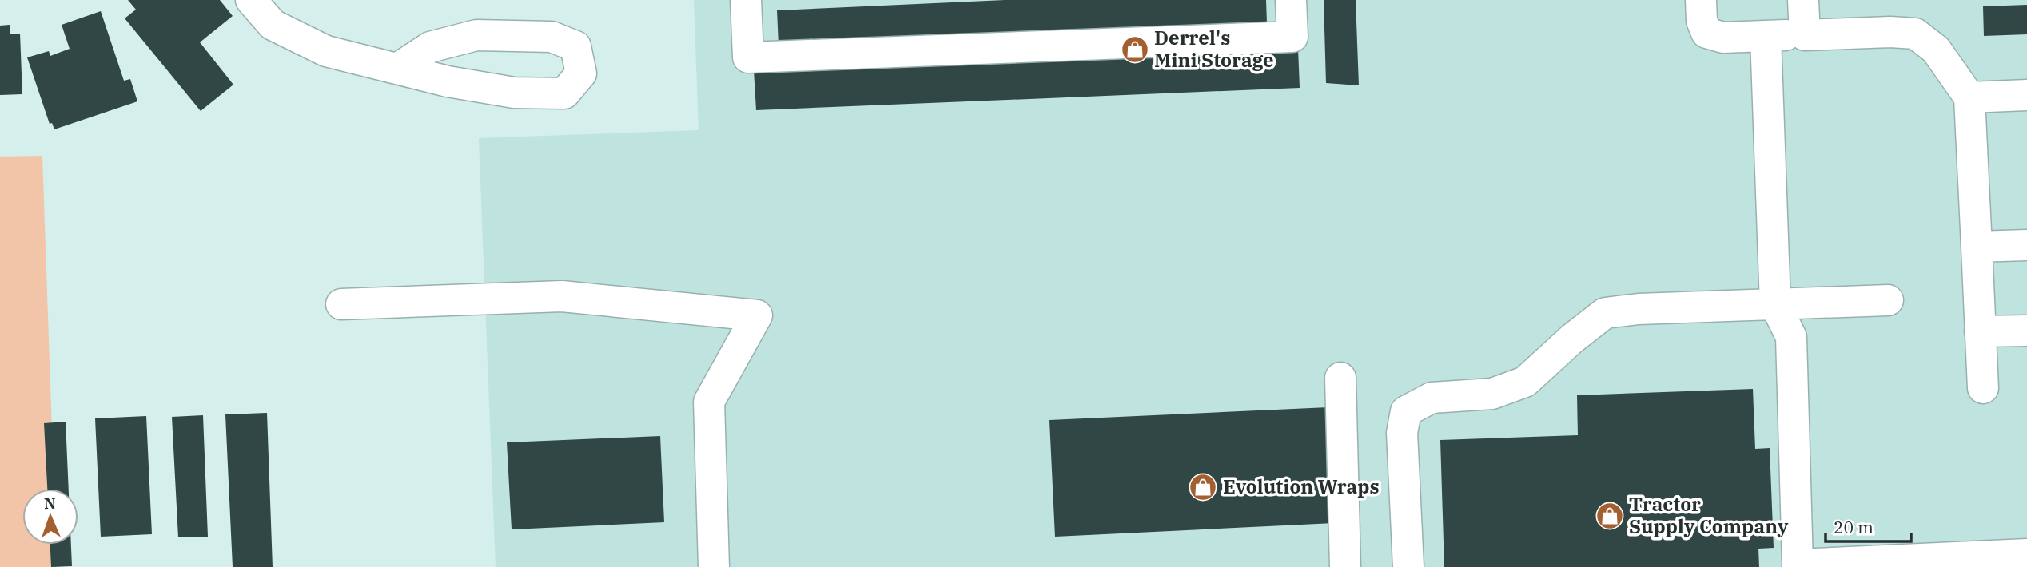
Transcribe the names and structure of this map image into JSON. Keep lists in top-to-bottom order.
{
  "places": {
    "shop": ["Derrel's Mini Storage", "Evolution Wraps", "Tractor Supply Company"]
  },
  "scale_bar": "20 m",
  "north": "top"
}
